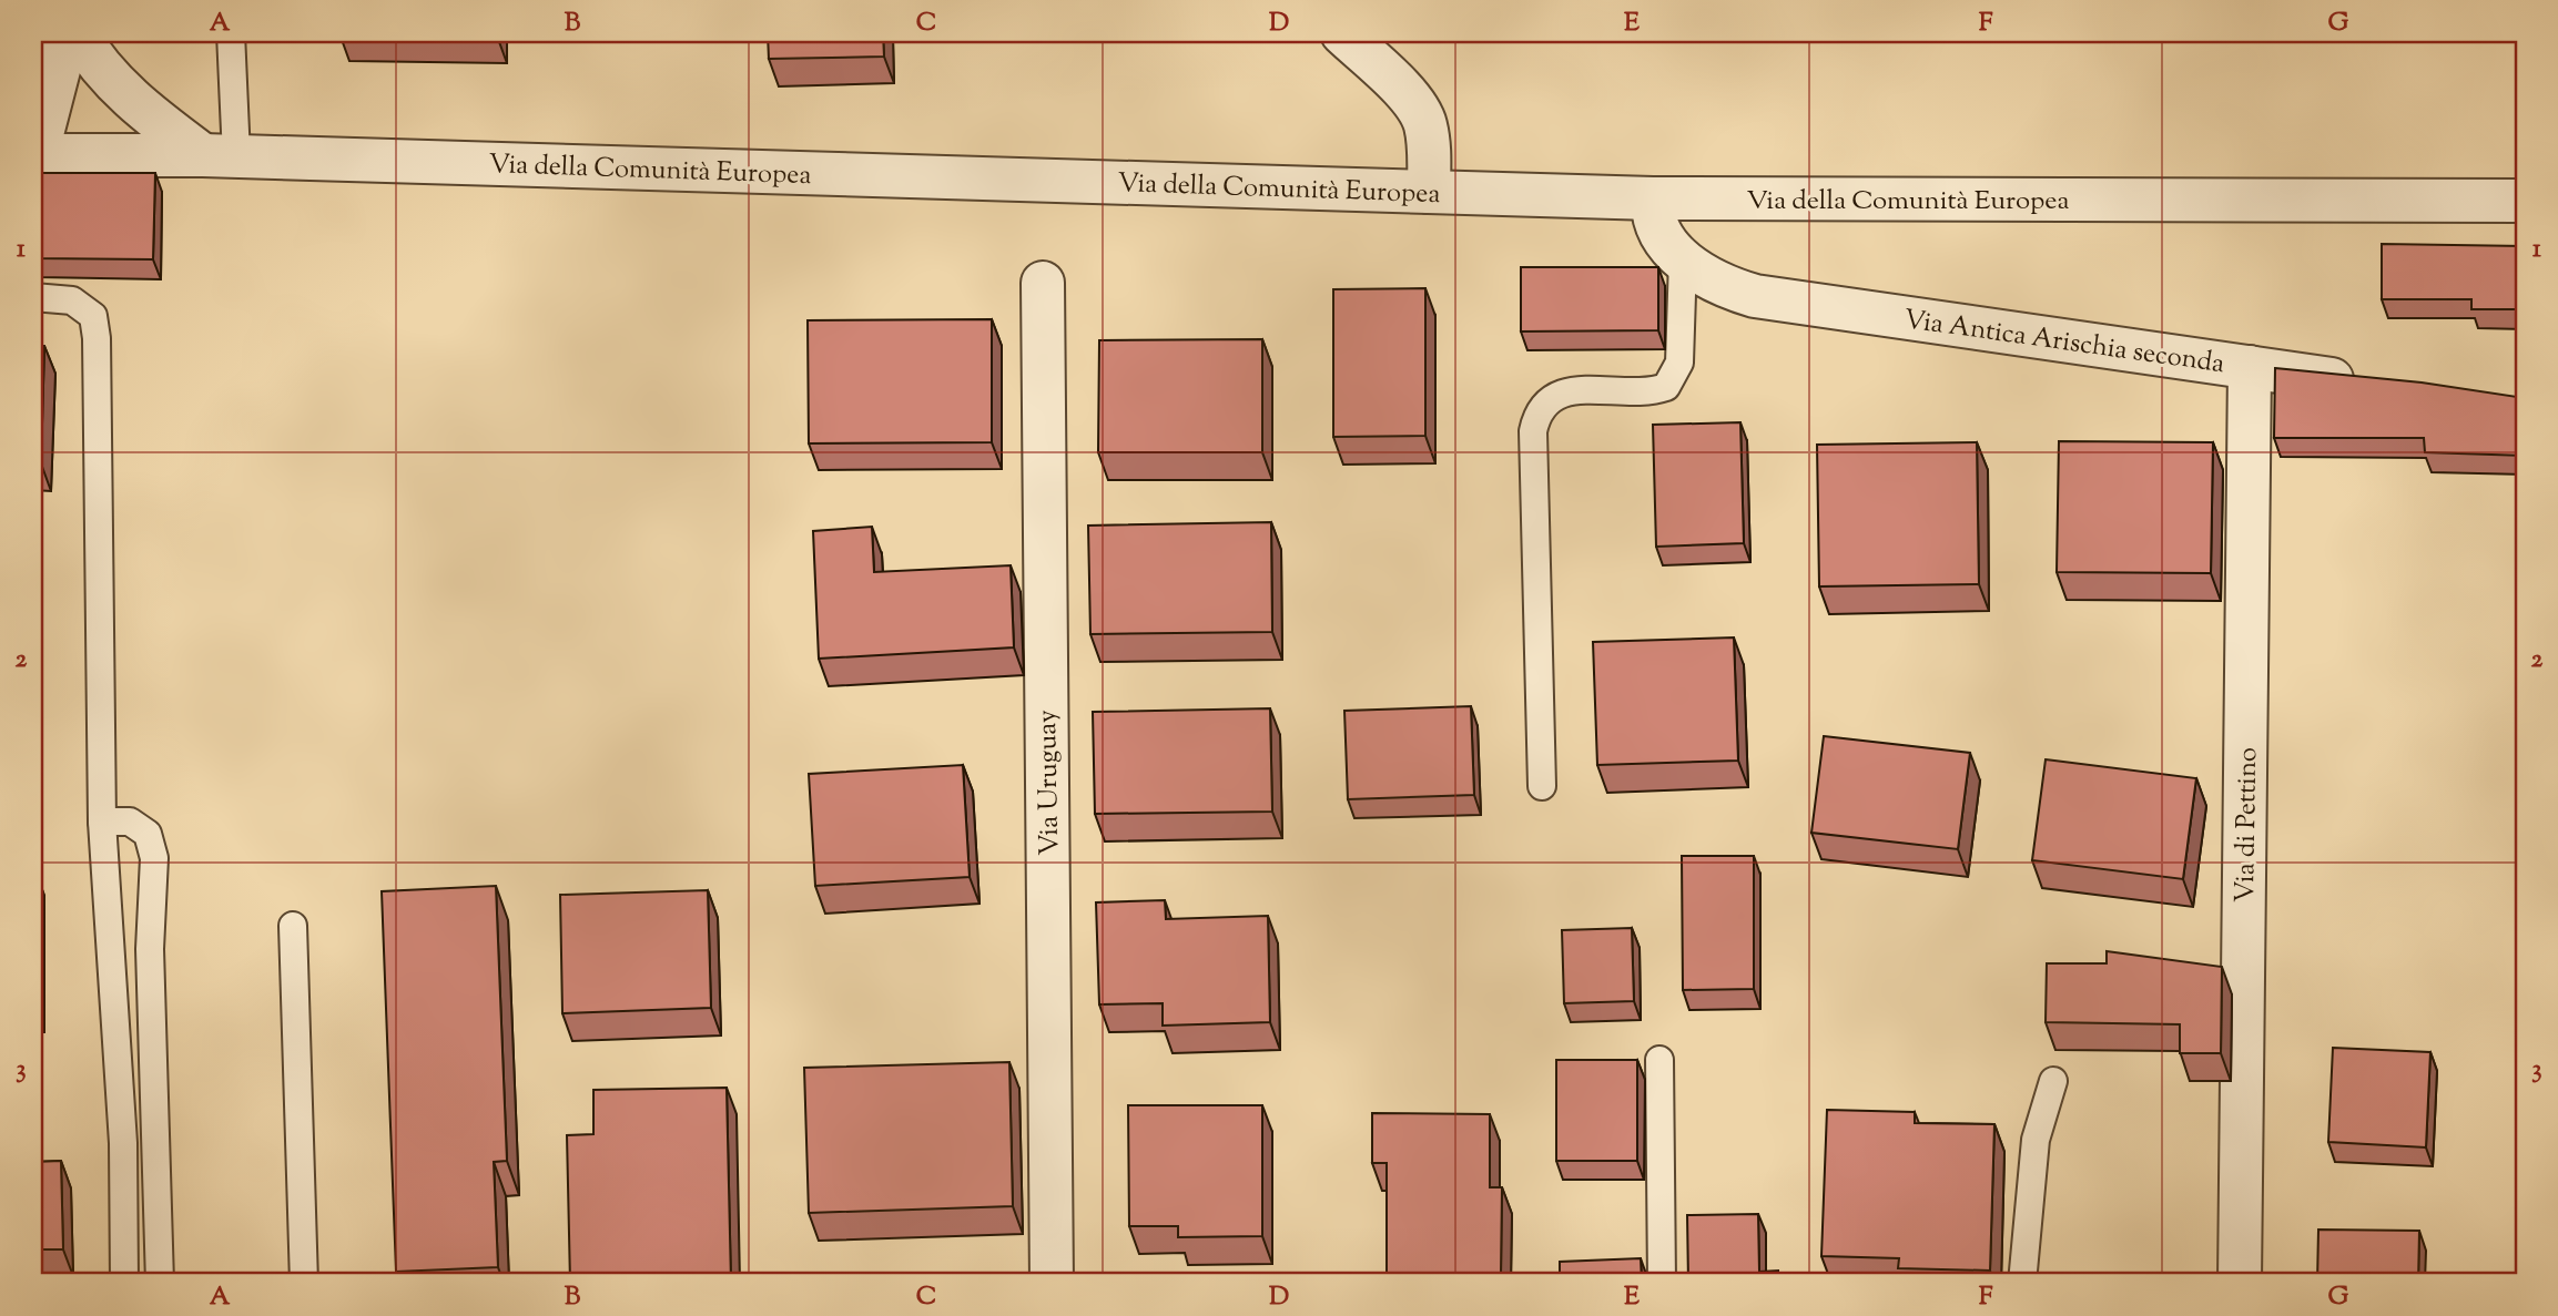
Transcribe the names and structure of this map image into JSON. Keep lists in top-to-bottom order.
{
  "streets": {
    "street": [
      "Via della Comunità Europea",
      "Via Antica Arischia seconda",
      "Via Uruguay",
      "Via di Pettino"
    ]
  },
  "crossings": [
    ["Via della Comunità Europea", "Via Antica Arischia seconda"],
    ["Via Antica Arischia seconda", "Via di Pettino"]
  ],
  "grid": {
    "columns": [
      "A",
      "B",
      "C",
      "D",
      "E",
      "F",
      "G"
    ],
    "rows": ["1", "2", "3"]
  }
}
